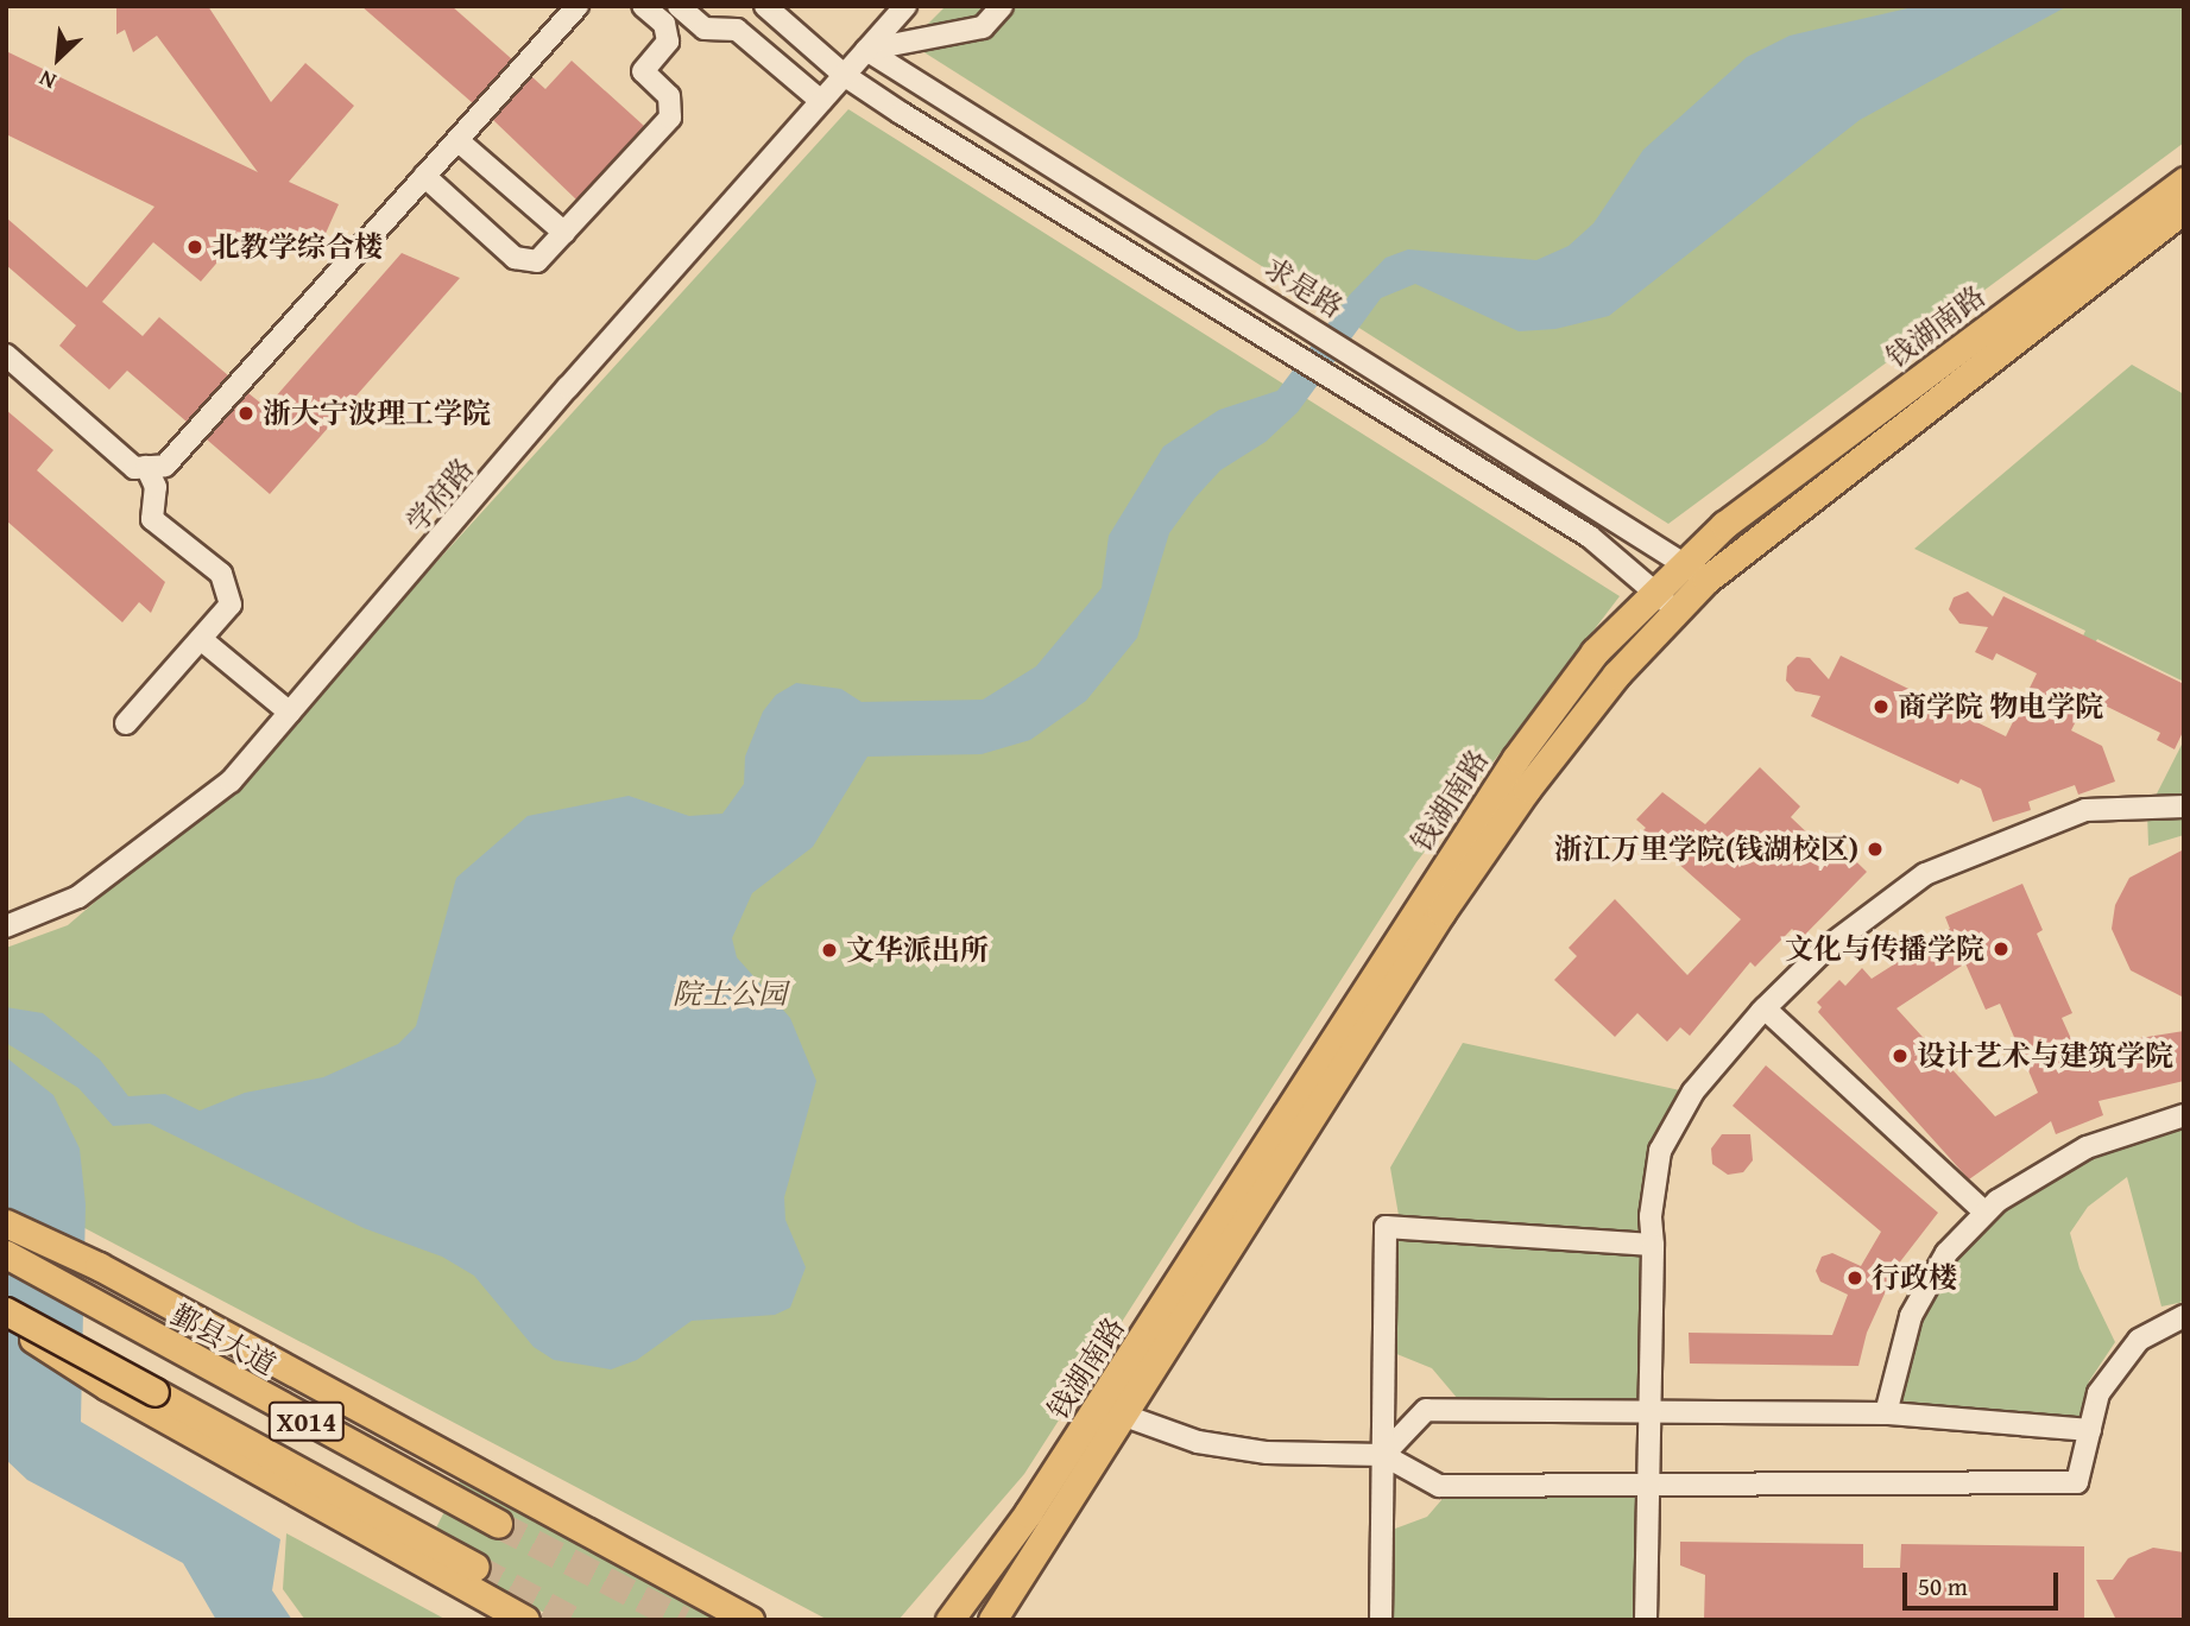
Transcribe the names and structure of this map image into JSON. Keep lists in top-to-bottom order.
{
  "streets": {
    "main road": ["钱湖南路", "鄞县大道", "X014"],
    "street": ["求是路", "学府路"]
  },
  "crossings": [
    ["求是路", "钱湖南路"],
    ["求是路", "学府路"]
  ],
  "parks": ["院士公园"],
  "places": [
    "北教学综合楼",
    "浙大宁波理工学院",
    "商学院 物电学院",
    "浙江万里学院(钱湖校区)",
    "文化与传播学院",
    "文华派出所",
    "设计艺术与建筑学院",
    "行政楼"
  ],
  "scale_bar": "50 m",
  "north": "bottom left"
}
